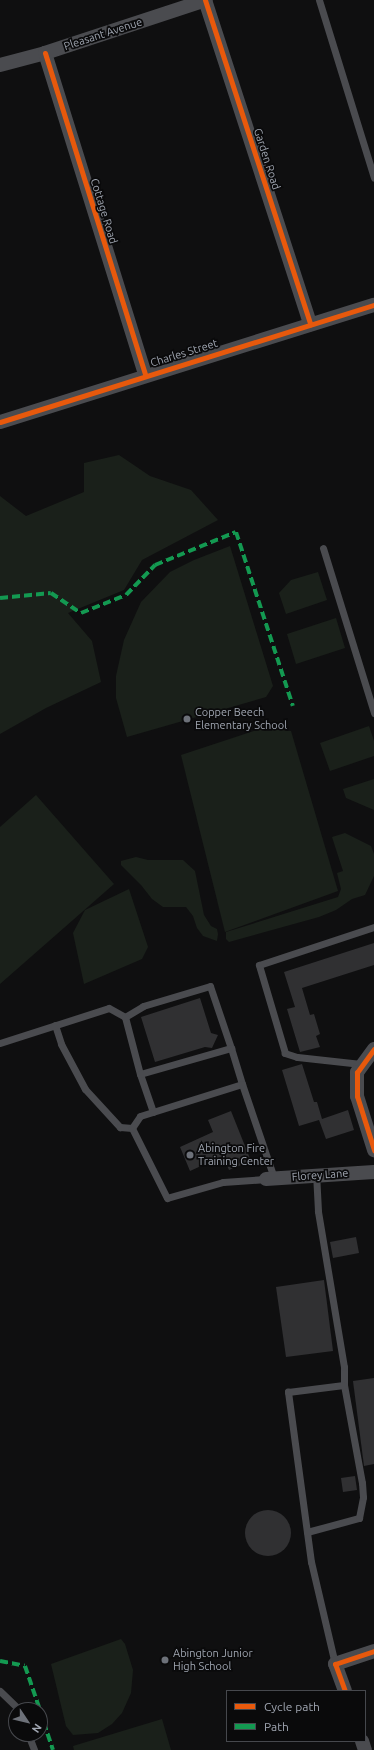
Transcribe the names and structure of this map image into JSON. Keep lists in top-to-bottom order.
{
  "streets": {
    "street": [
      "Pleasant Avenue",
      "Garden Road",
      "Cottage Road",
      "Charles Street",
      "Florey Lane"
    ]
  },
  "crossings": [
    ["Pleasant Avenue", "Garden Road"],
    ["Pleasant Avenue", "Cottage Road"],
    ["Garden Road", "Charles Street"],
    ["Cottage Road", "Charles Street"]
  ],
  "places": ["Copper Beech Elementary School", "Abington Fire Training Center", "Abington Junior High School"],
  "legend": ["Cycle path", "Path"],
  "north": "bottom right"
}
